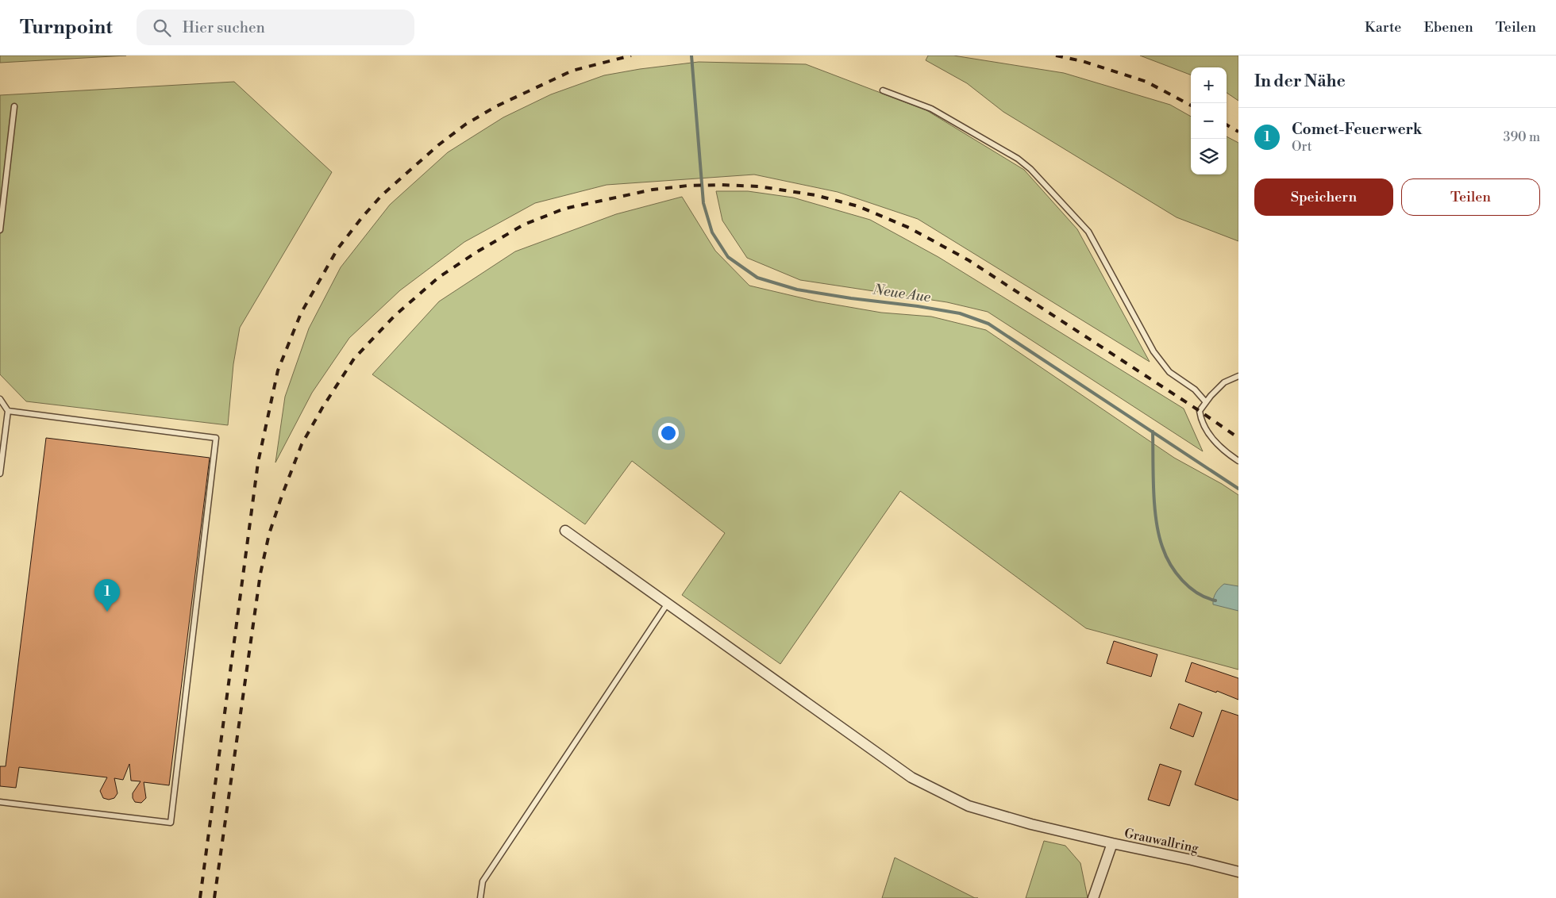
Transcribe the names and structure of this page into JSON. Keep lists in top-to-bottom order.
{
  "streets": {
    "street": ["Grauwallring"]
  },
  "water": ["Neue Aue"],
  "page": {
    "header": "Turnpoint",
    "search": "Hier suchen",
    "nav": ["Karte", "Ebenen", "Teilen"],
    "heading": "In der Nähe",
    "map_buttons": ["+", "−"],
    "list": [
      {
        "mark": "1",
        "name": "Comet-Feuerwerk",
        "note": "Ort",
        "value": "390 m"
      }
    ],
    "buttons": ["Speichern", "Teilen"],
    "pins": "1"
  }
}
